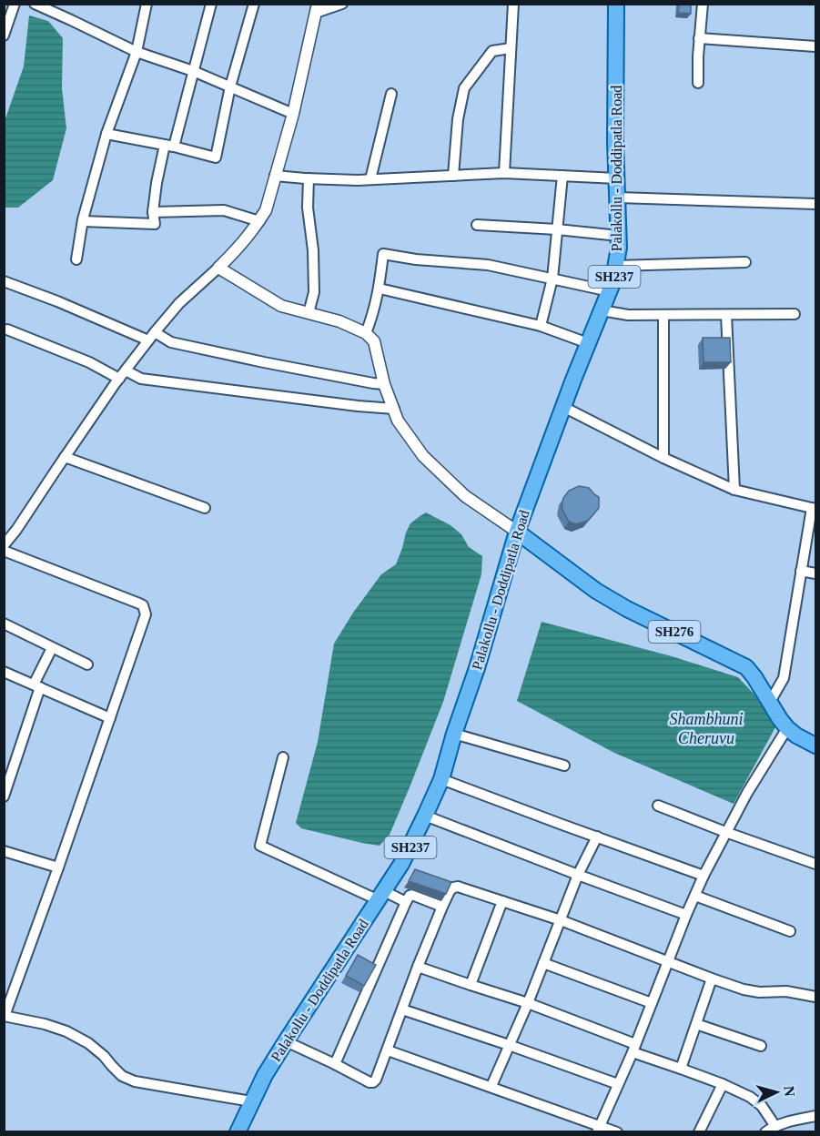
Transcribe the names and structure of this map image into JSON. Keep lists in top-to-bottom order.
{
  "streets": {
    "main road": ["Palakollu - Doddipatla Road", "SH237", "SH276"]
  },
  "crossings": [
    ["Palakollu - Doddipatla Road", "SH276"]
  ],
  "water": ["Shambhuni Cheruvu"],
  "north": "right"
}
